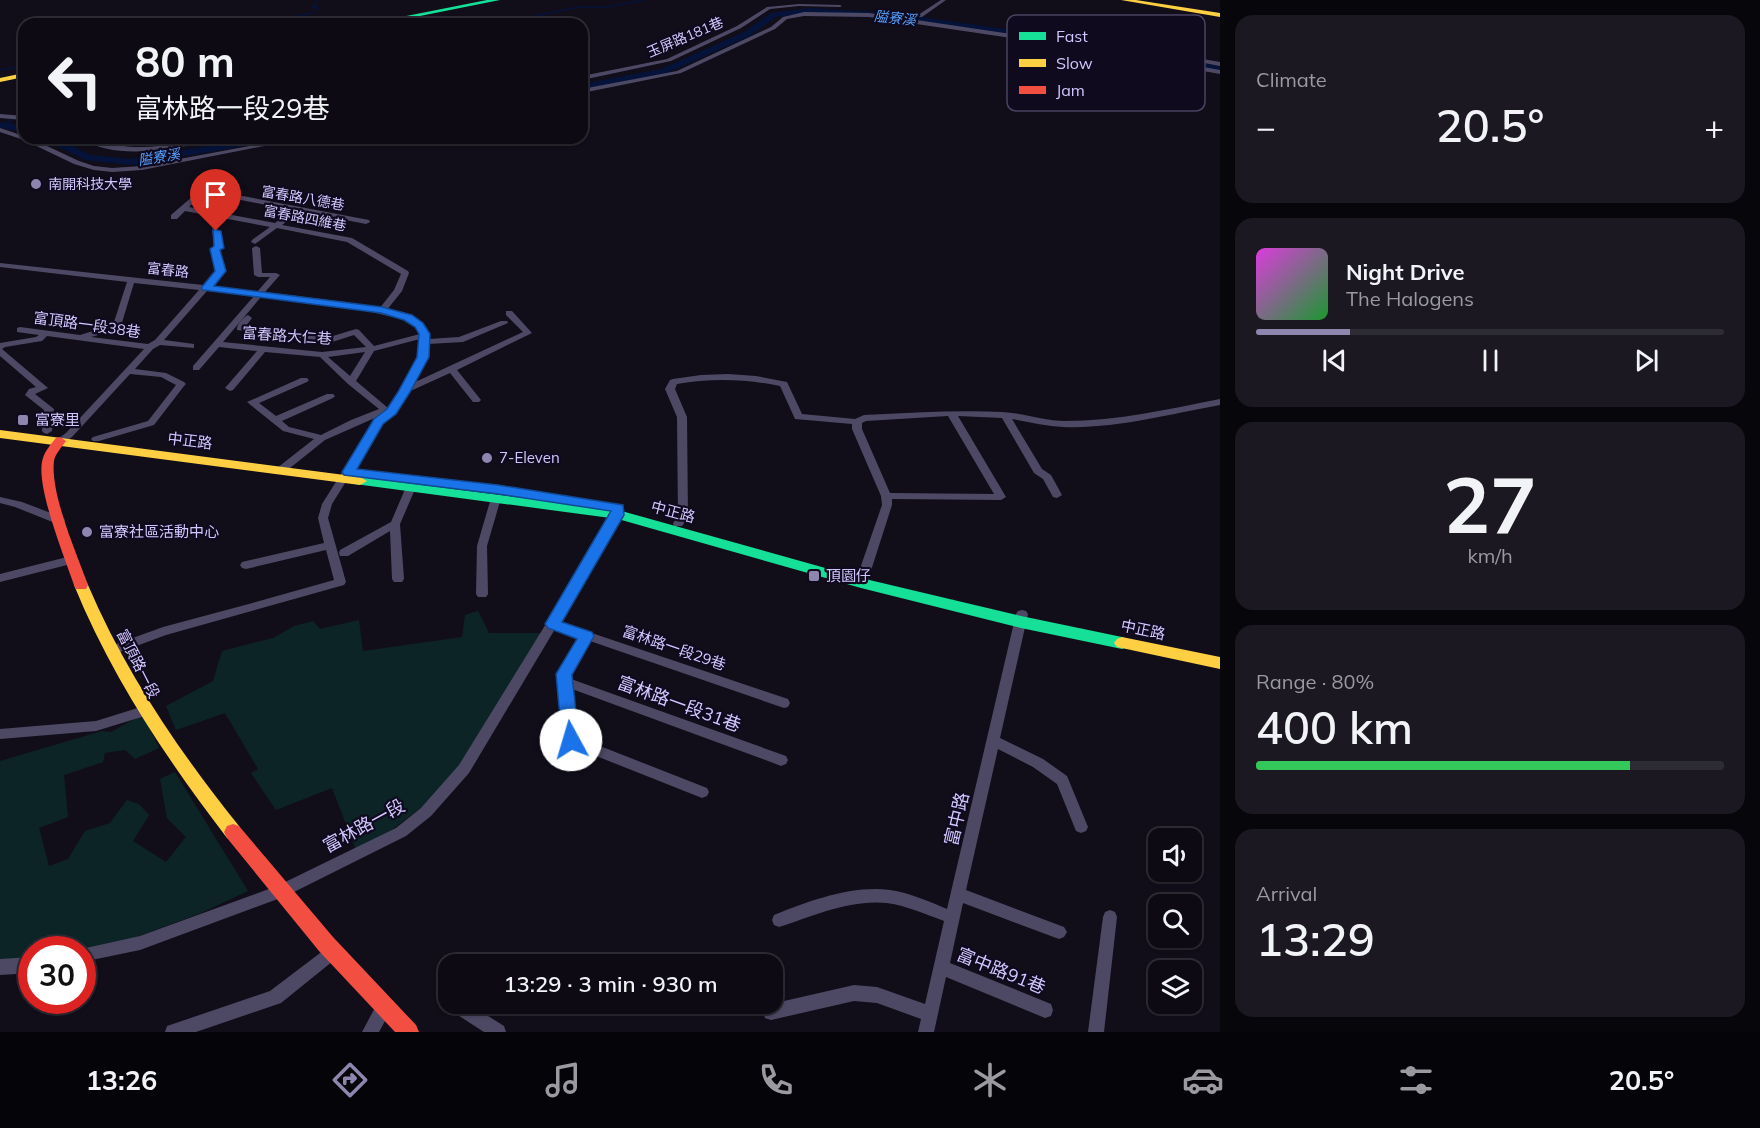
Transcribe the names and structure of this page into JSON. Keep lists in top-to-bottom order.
{
  "streets": {
    "main road": ["中正路", "富頂路一段"],
    "street": [
      "玉屏路181巷",
      "富春路八德巷",
      "富春路四維巷",
      "富春路",
      "富頂路一段38巷",
      "富春路大仁巷",
      "富林路一段29巷",
      "富林路一段31巷",
      "富中路",
      "富林路一段",
      "富中路91巷"
    ]
  },
  "crossings": [
    ["富春路八德巷", "富春路四維巷"],
    ["富春路四維巷", "富春路"],
    ["富春路", "富春路大仁巷"],
    ["富春路", "富頂路一段"],
    ["富頂路一段38巷", "富頂路一段"],
    ["中正路", "富頂路一段"],
    ["中正路", "富中路"],
    ["中正路", "富林路一段"],
    ["富林路一段29巷", "富林路一段"],
    ["富頂路一段", "富林路一段"],
    ["富中路", "富中路91巷"]
  ],
  "water": ["隘寮溪"],
  "places": {
    "other": ["南開科技大學", "7-Eleven", "富寮社區活動中心"],
    "transit": ["富寮里", "頂園仔"]
  },
  "legend": ["Fast", "Slow", "Jam"],
  "page": {
    "tile": [
      "Climate",
      ["27", "km/h"],
      ["Range · 80%", "400 km"],
      ["Arrival", "13:29"]
    ],
    "turn": ["80 m", "富林路一段29巷"],
    "heat": ["−", "20.5°", "+"],
    "song": ["Night Drive", "The Halogens"],
    "limit": "30",
    "trip": "13:29 · 3 min · 930 m",
    "tabs": ["13:26", "20.5°"]
  }
}
